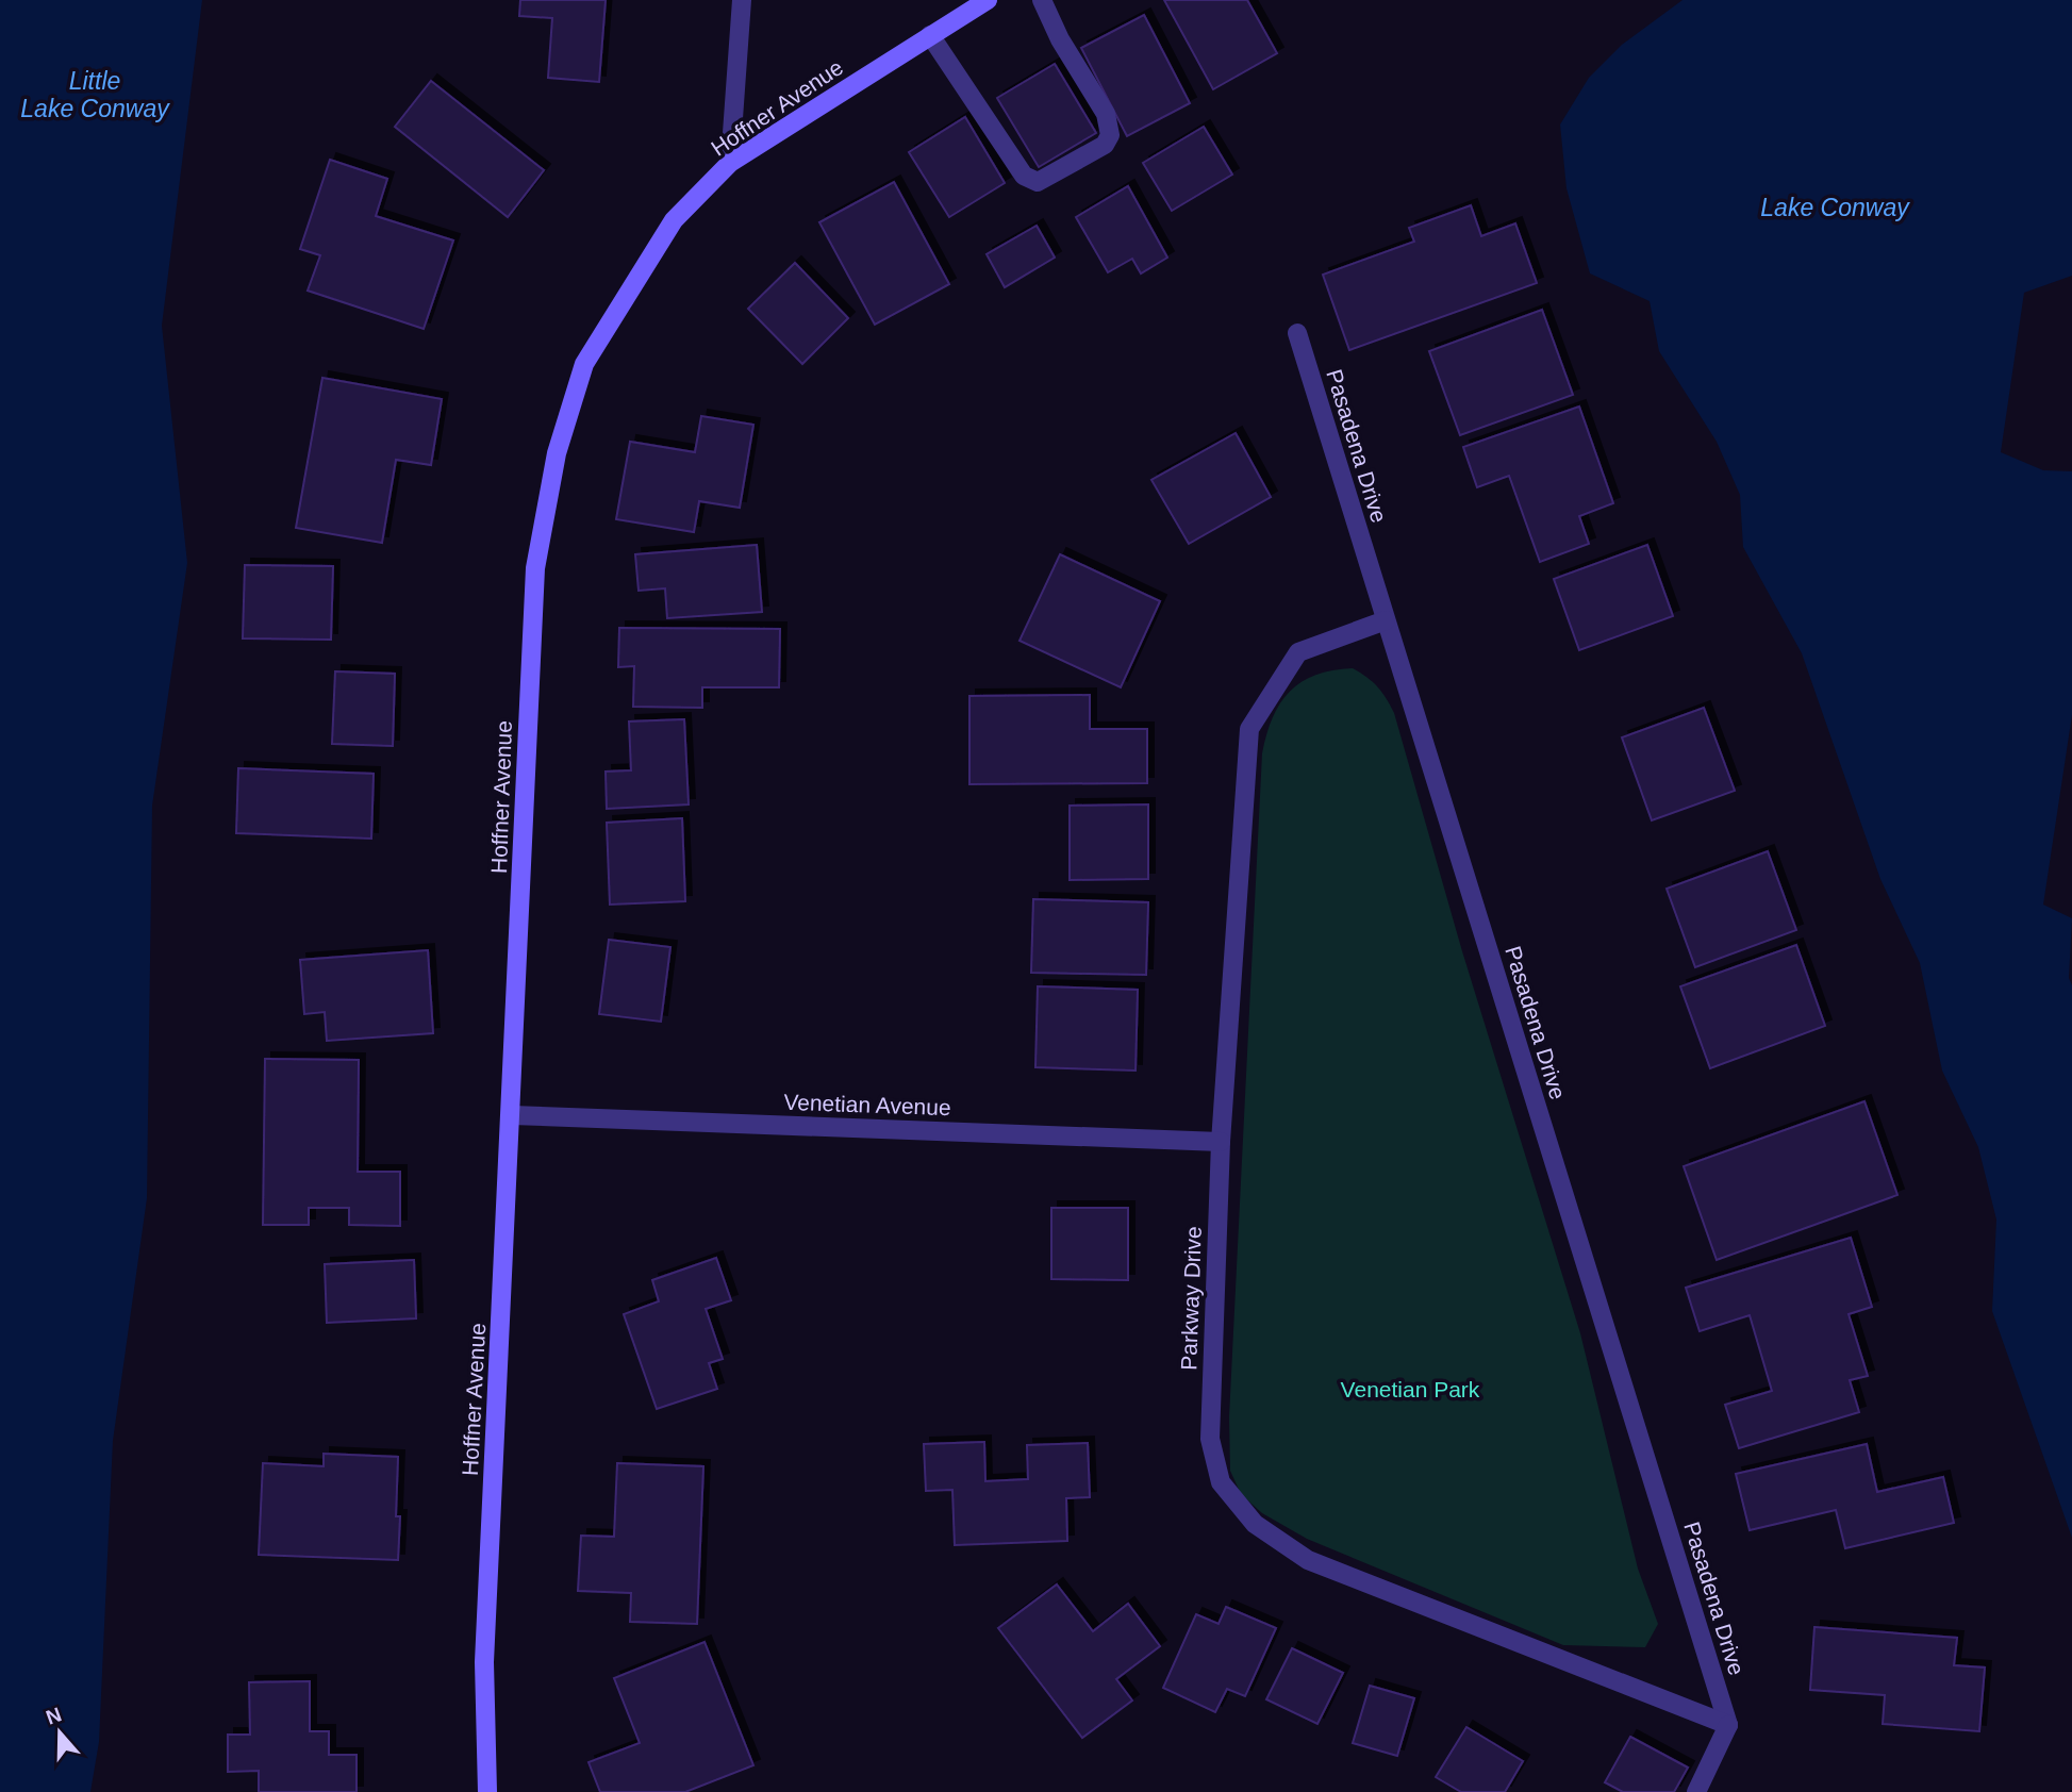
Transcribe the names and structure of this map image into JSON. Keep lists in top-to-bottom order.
{
  "streets": {
    "main road": ["Hoffner Avenue"],
    "street": ["Pasadena Drive", "Venetian Avenue", "Parkway Drive"]
  },
  "crossings": [
    ["Hoffner Avenue", "Venetian Avenue"],
    ["Pasadena Drive", "Parkway Drive"],
    ["Venetian Avenue", "Parkway Drive"]
  ],
  "water": ["Little Lake Conway", "Lake Conway"],
  "parks": ["Venetian Park"],
  "north": "top"
}
